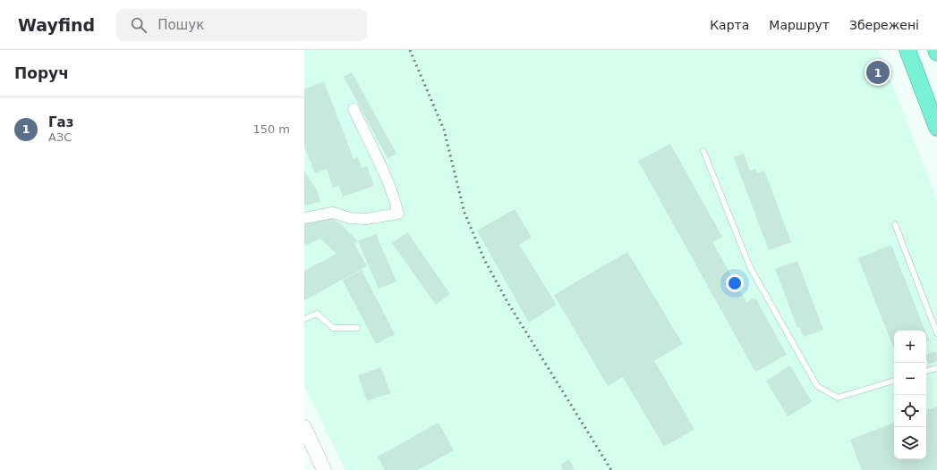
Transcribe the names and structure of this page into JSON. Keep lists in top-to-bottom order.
{
  "page": {
    "header": "Wayfind",
    "search": "Пошук",
    "nav": ["Карта", "Маршрут", "Збережені"],
    "heading": "Поруч",
    "pins": "1",
    "list": [
      {
        "mark": "1",
        "name": "Газ",
        "note": "АЗС",
        "value": "150 m"
      }
    ],
    "map_buttons": ["+", "−"]
  }
}
